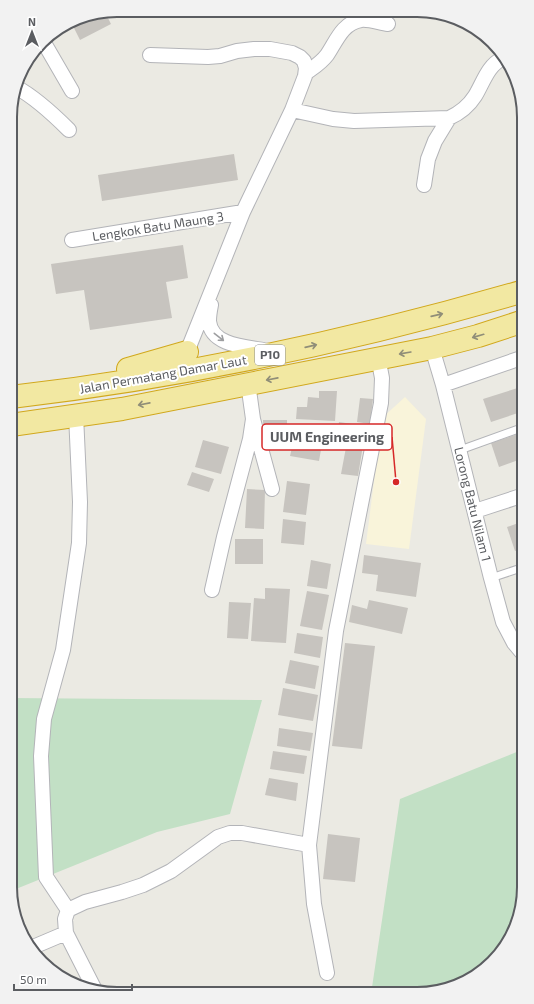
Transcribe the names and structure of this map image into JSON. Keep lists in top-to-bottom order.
{
  "streets": {
    "highway": ["P10", "Jalan Permatang Damar Laut"],
    "street": ["Lengkok Batu Maung 3", "Lorong Batu Nilam 1"]
  },
  "crossings": [
    ["Jalan Permatang Damar Laut", "Lorong Batu Nilam 1"]
  ],
  "places": ["UUM Engineering"],
  "scale_bar": "50 m",
  "north": "top"
}
